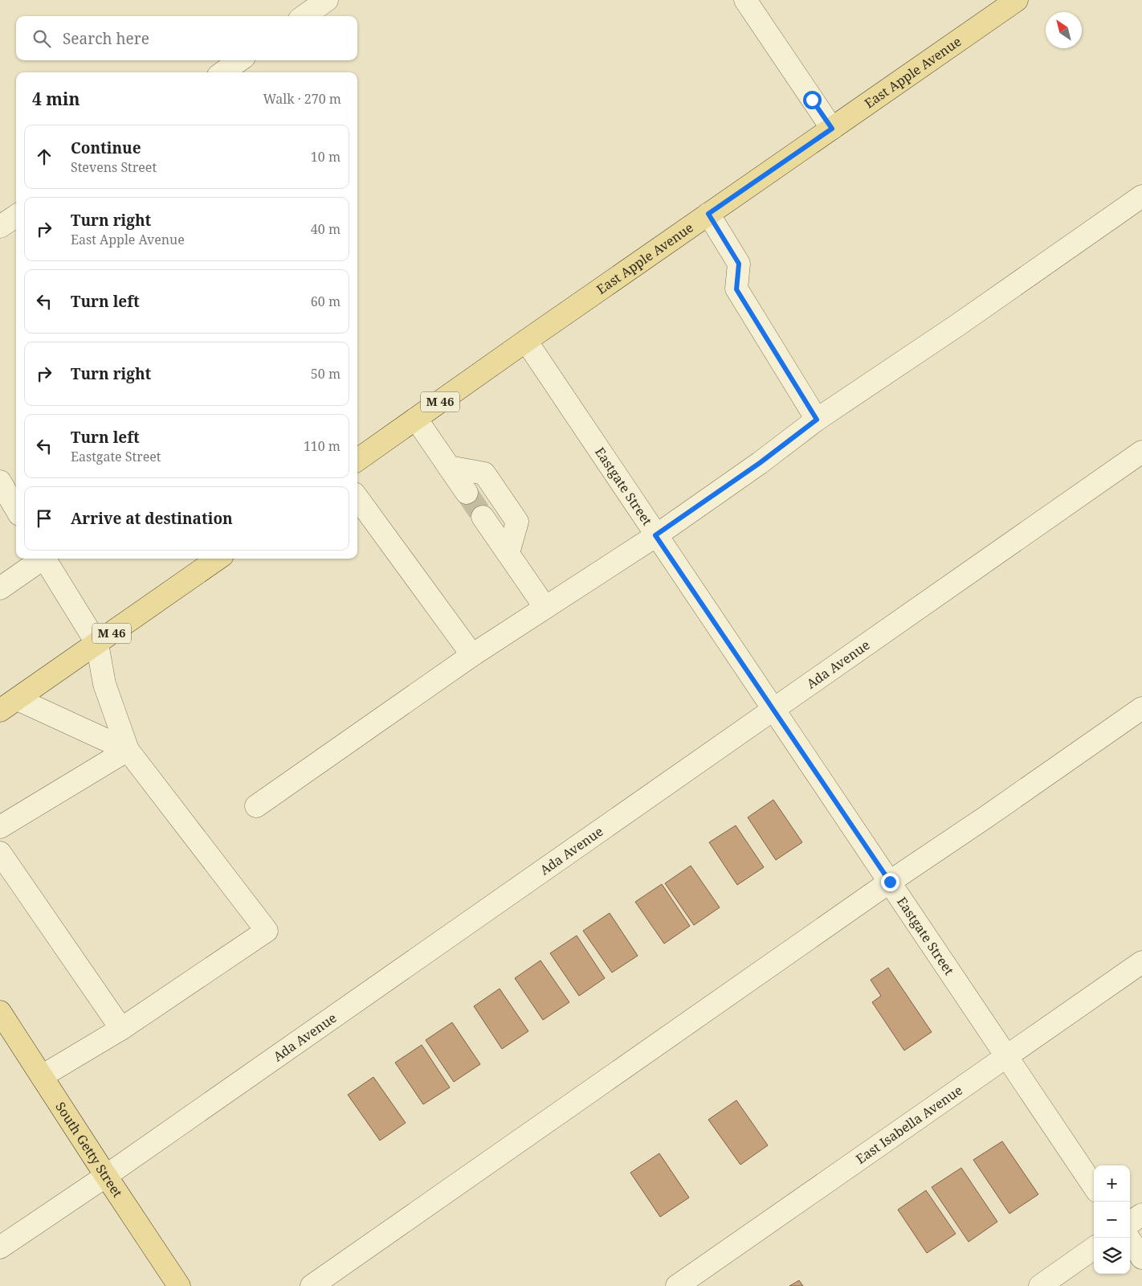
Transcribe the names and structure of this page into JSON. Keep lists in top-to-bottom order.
{
  "streets": {
    "main road": ["East Apple Avenue", "M 46", "South Getty Street"],
    "street": ["Eastgate Street", "Ada Avenue", "East Isabella Avenue"]
  },
  "crossings": [
    ["East Apple Avenue", "Eastgate Street"],
    ["Eastgate Street", "Ada Avenue"],
    ["Eastgate Street", "East Isabella Avenue"],
    ["Ada Avenue", "South Getty Street"]
  ],
  "north": "top left",
  "page": {
    "search": "Search here",
    "heading": ["4 min", "Walk · 270 m"],
    "list": [
      ["Continue", "Stevens Street", "10 m"],
      ["Turn right", "East Apple Avenue", "40 m"],
      ["Turn left", "60 m"],
      ["Turn right", "50 m"],
      ["Turn left", "Eastgate Street", "110 m"],
      "Arrive at destination"
    ],
    "map_buttons": ["+", "−"]
  }
}
